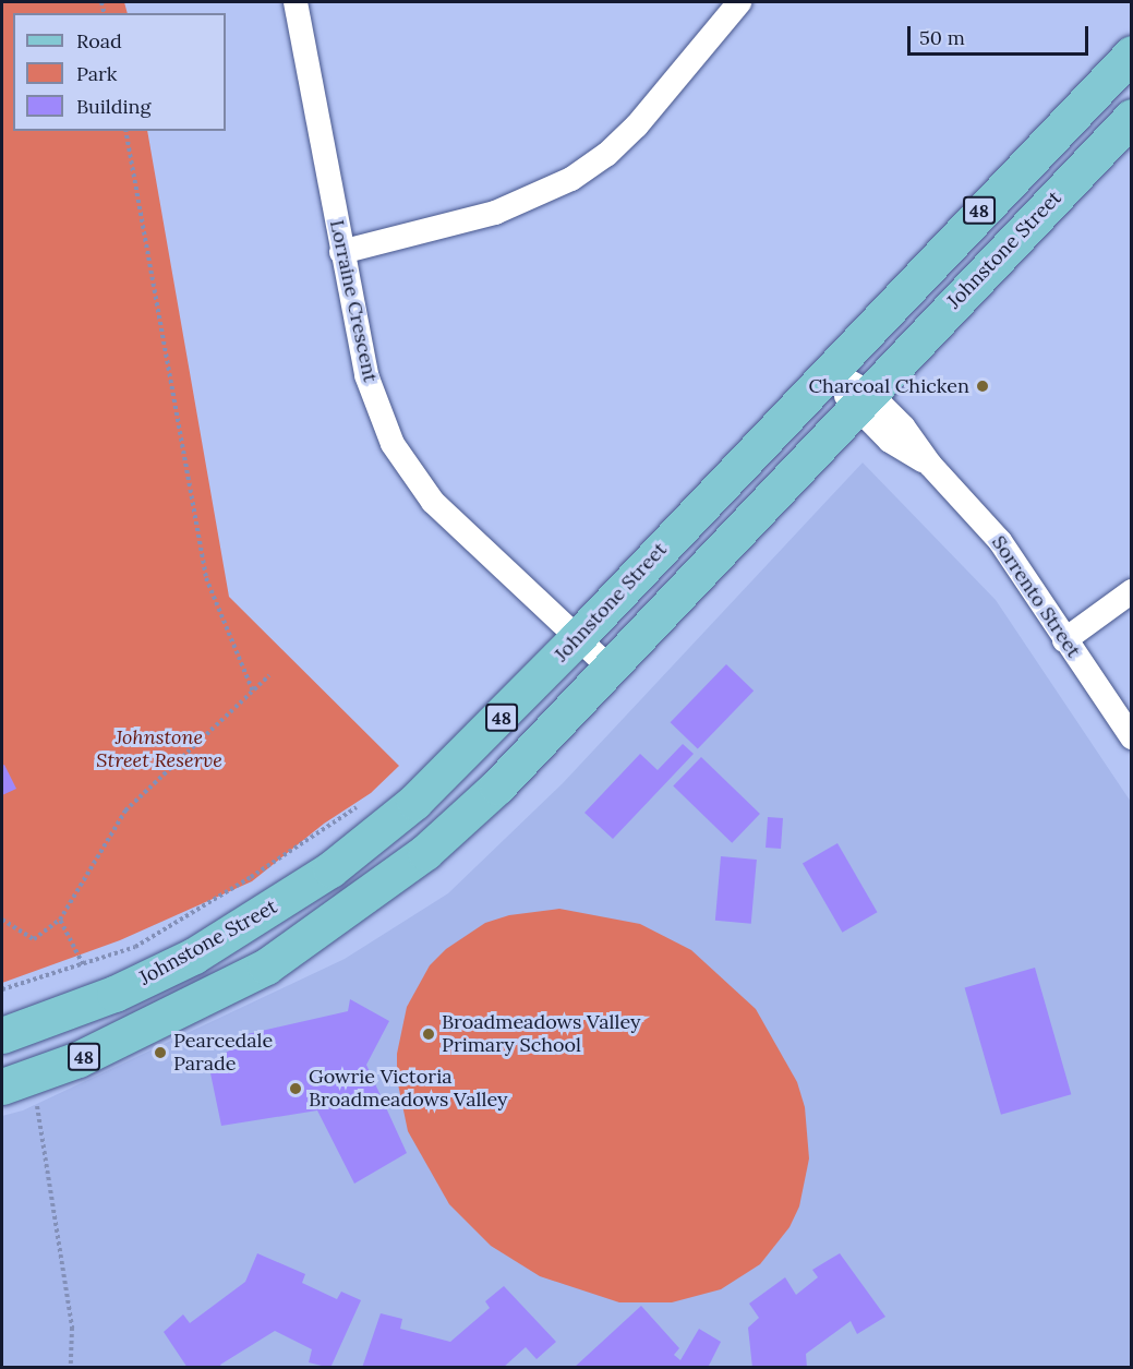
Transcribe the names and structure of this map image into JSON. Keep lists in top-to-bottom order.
{
  "streets": {
    "main road": ["48", "Johnstone Street"],
    "street": ["Lorraine Crescent", "Sorrento Street"]
  },
  "crossings": [
    ["Johnstone Street", "Lorraine Crescent"],
    ["Johnstone Street", "Sorrento Street"]
  ],
  "parks": ["Johnstone Street Reserve"],
  "places": [
    "Charcoal Chicken",
    "Broadmeadows Valley Primary School",
    "Pearcedale Parade",
    "Gowrie Victoria Broadmeadows Valley"
  ],
  "legend": ["Road", "Park", "Building"],
  "scale_bar": "50 m"
}
